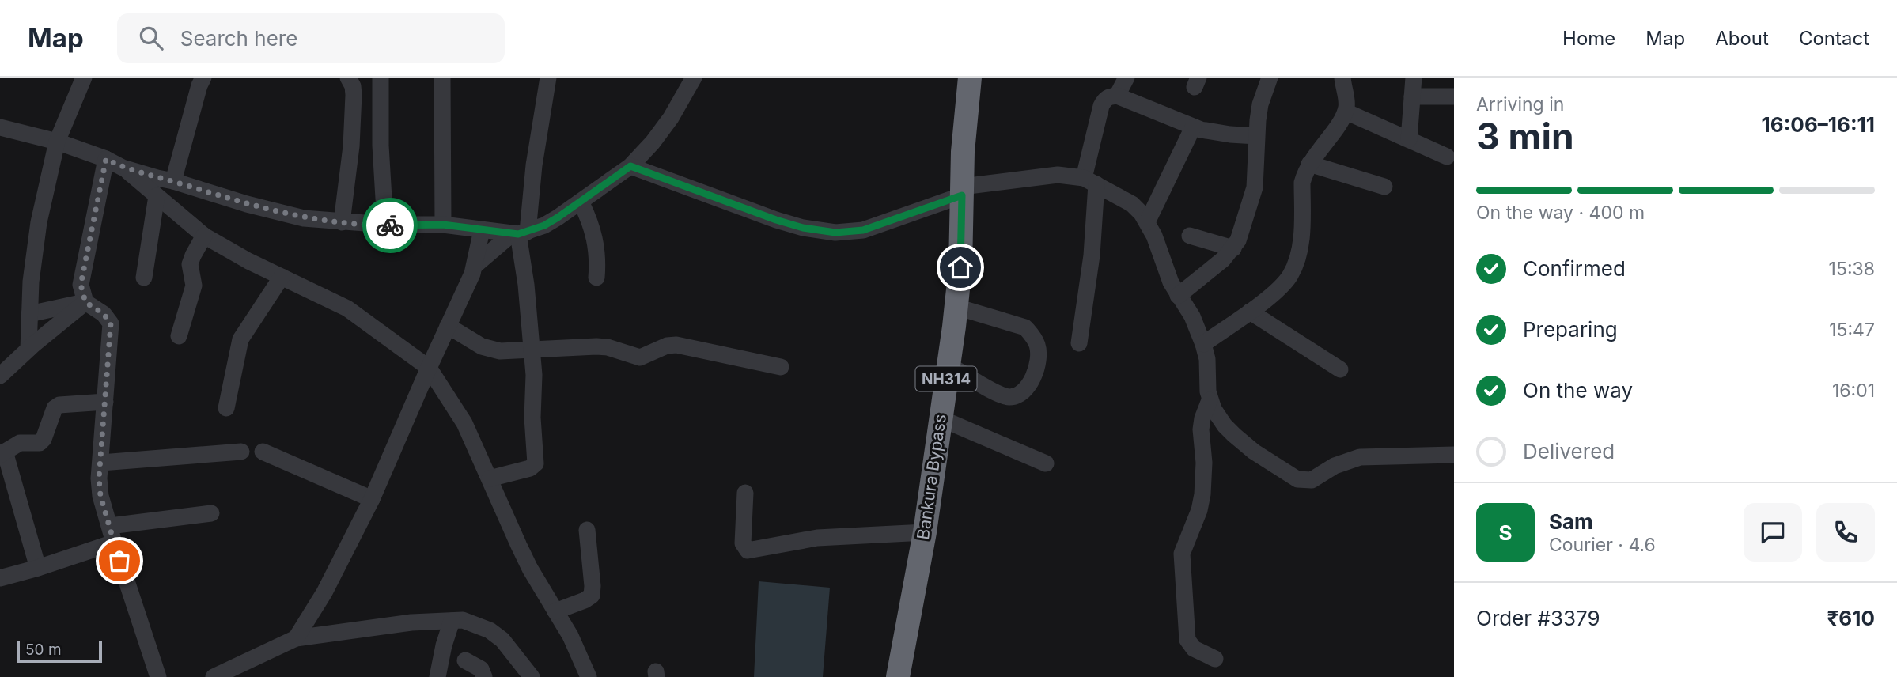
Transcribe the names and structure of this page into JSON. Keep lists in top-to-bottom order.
{
  "streets": {
    "highway": ["NH314", "Bankura Bypass"]
  },
  "scale_bar": "50 m",
  "page": {
    "header": "Map",
    "search": "Search here",
    "nav": [
      "Home",
      "Map",
      "About",
      "Contact"
    ],
    "heading": ["3 min", "Arriving in", "16:06–16:11"],
    "panel": [
      "Sam",
      "Courier · 4.6",
      "Order #3379",
      "₹610"
    ],
    "bar": "On the way · 400 m",
    "list": [
      ["Confirmed", "15:38"],
      ["Preparing", "15:47"],
      ["On the way", "16:01"],
      "Delivered"
    ],
    "round": "S",
    "scale": "50 m"
  }
}
